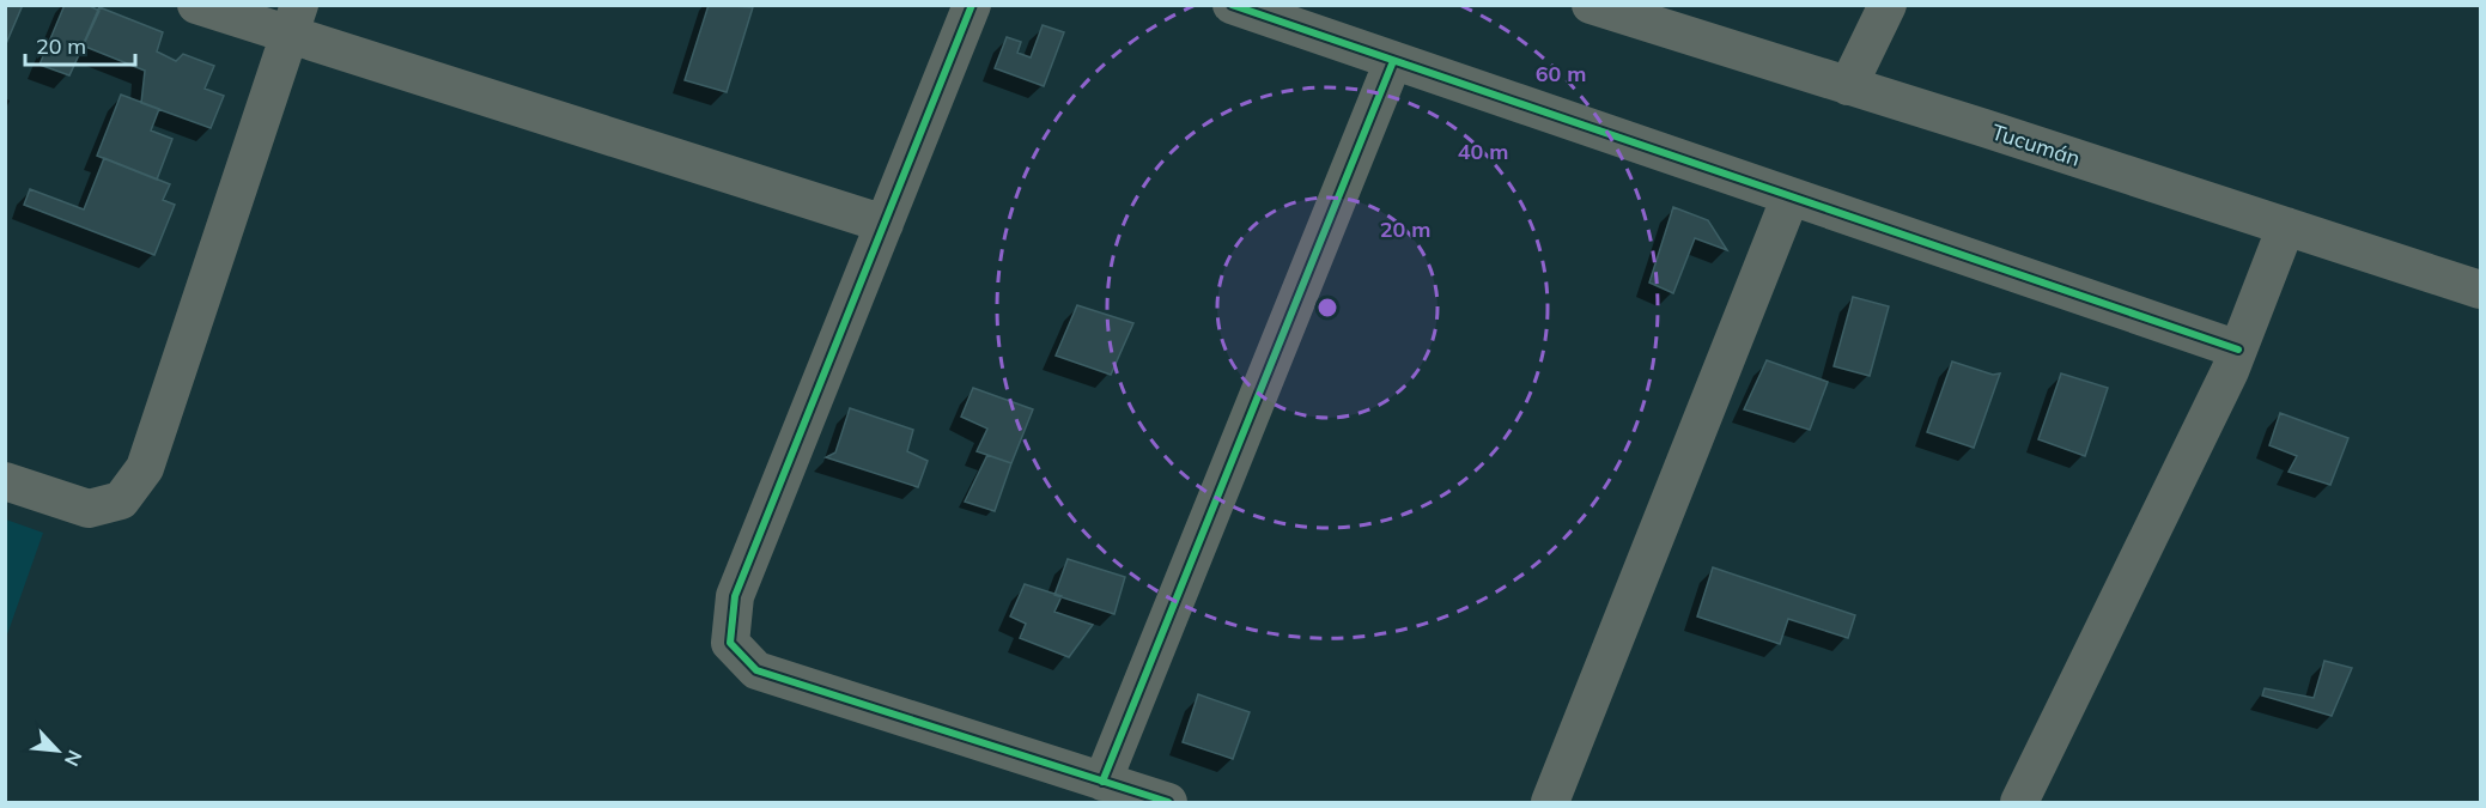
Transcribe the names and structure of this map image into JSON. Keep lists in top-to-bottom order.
{
  "streets": {
    "street": ["Tucumán"]
  },
  "scale_bar": "20 m",
  "north": "bottom right",
  "rings": ["60 m", "40 m", "20 m"]
}
